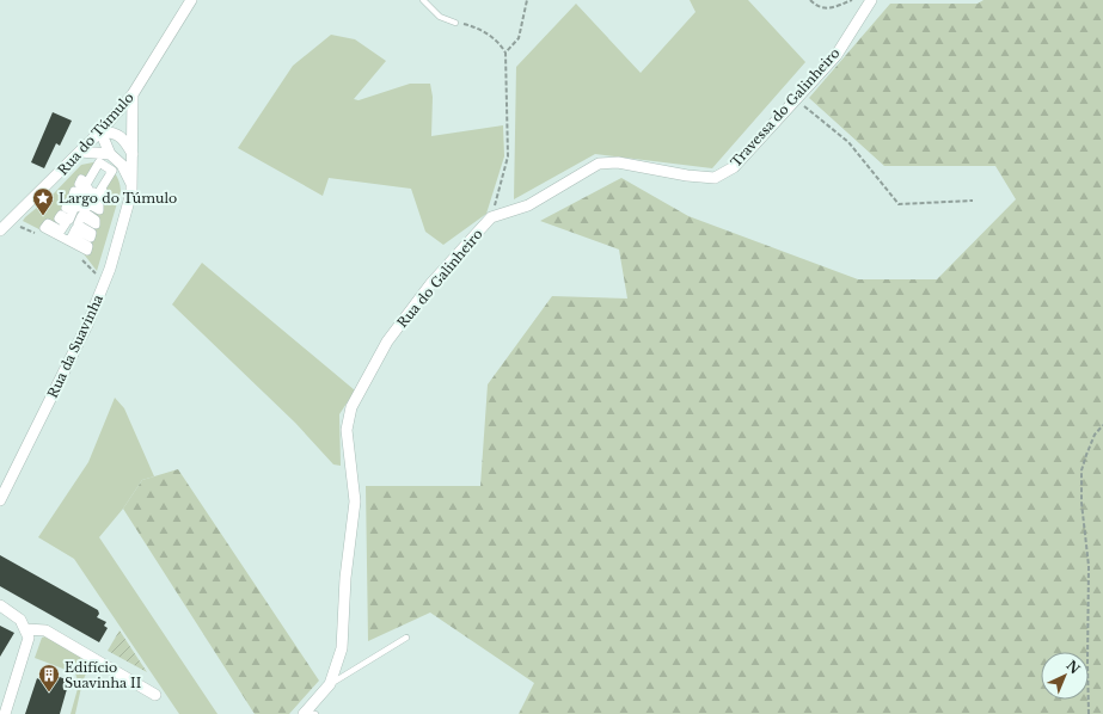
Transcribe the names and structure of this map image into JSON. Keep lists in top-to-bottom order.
{
  "streets": {
    "street": [
      "Travessa do Galinheiro",
      "Rua do Túmulo",
      "Rua do Galinheiro",
      "Rua da Suavinha"
    ]
  },
  "crossings": [
    ["Travessa do Galinheiro", "Rua do Galinheiro"],
    ["Rua do Túmulo", "Rua da Suavinha"]
  ],
  "places": {
    "place": ["Largo do Túmulo"],
    "building": ["Edifício Suavinha II"]
  },
  "north": "top right"
}
